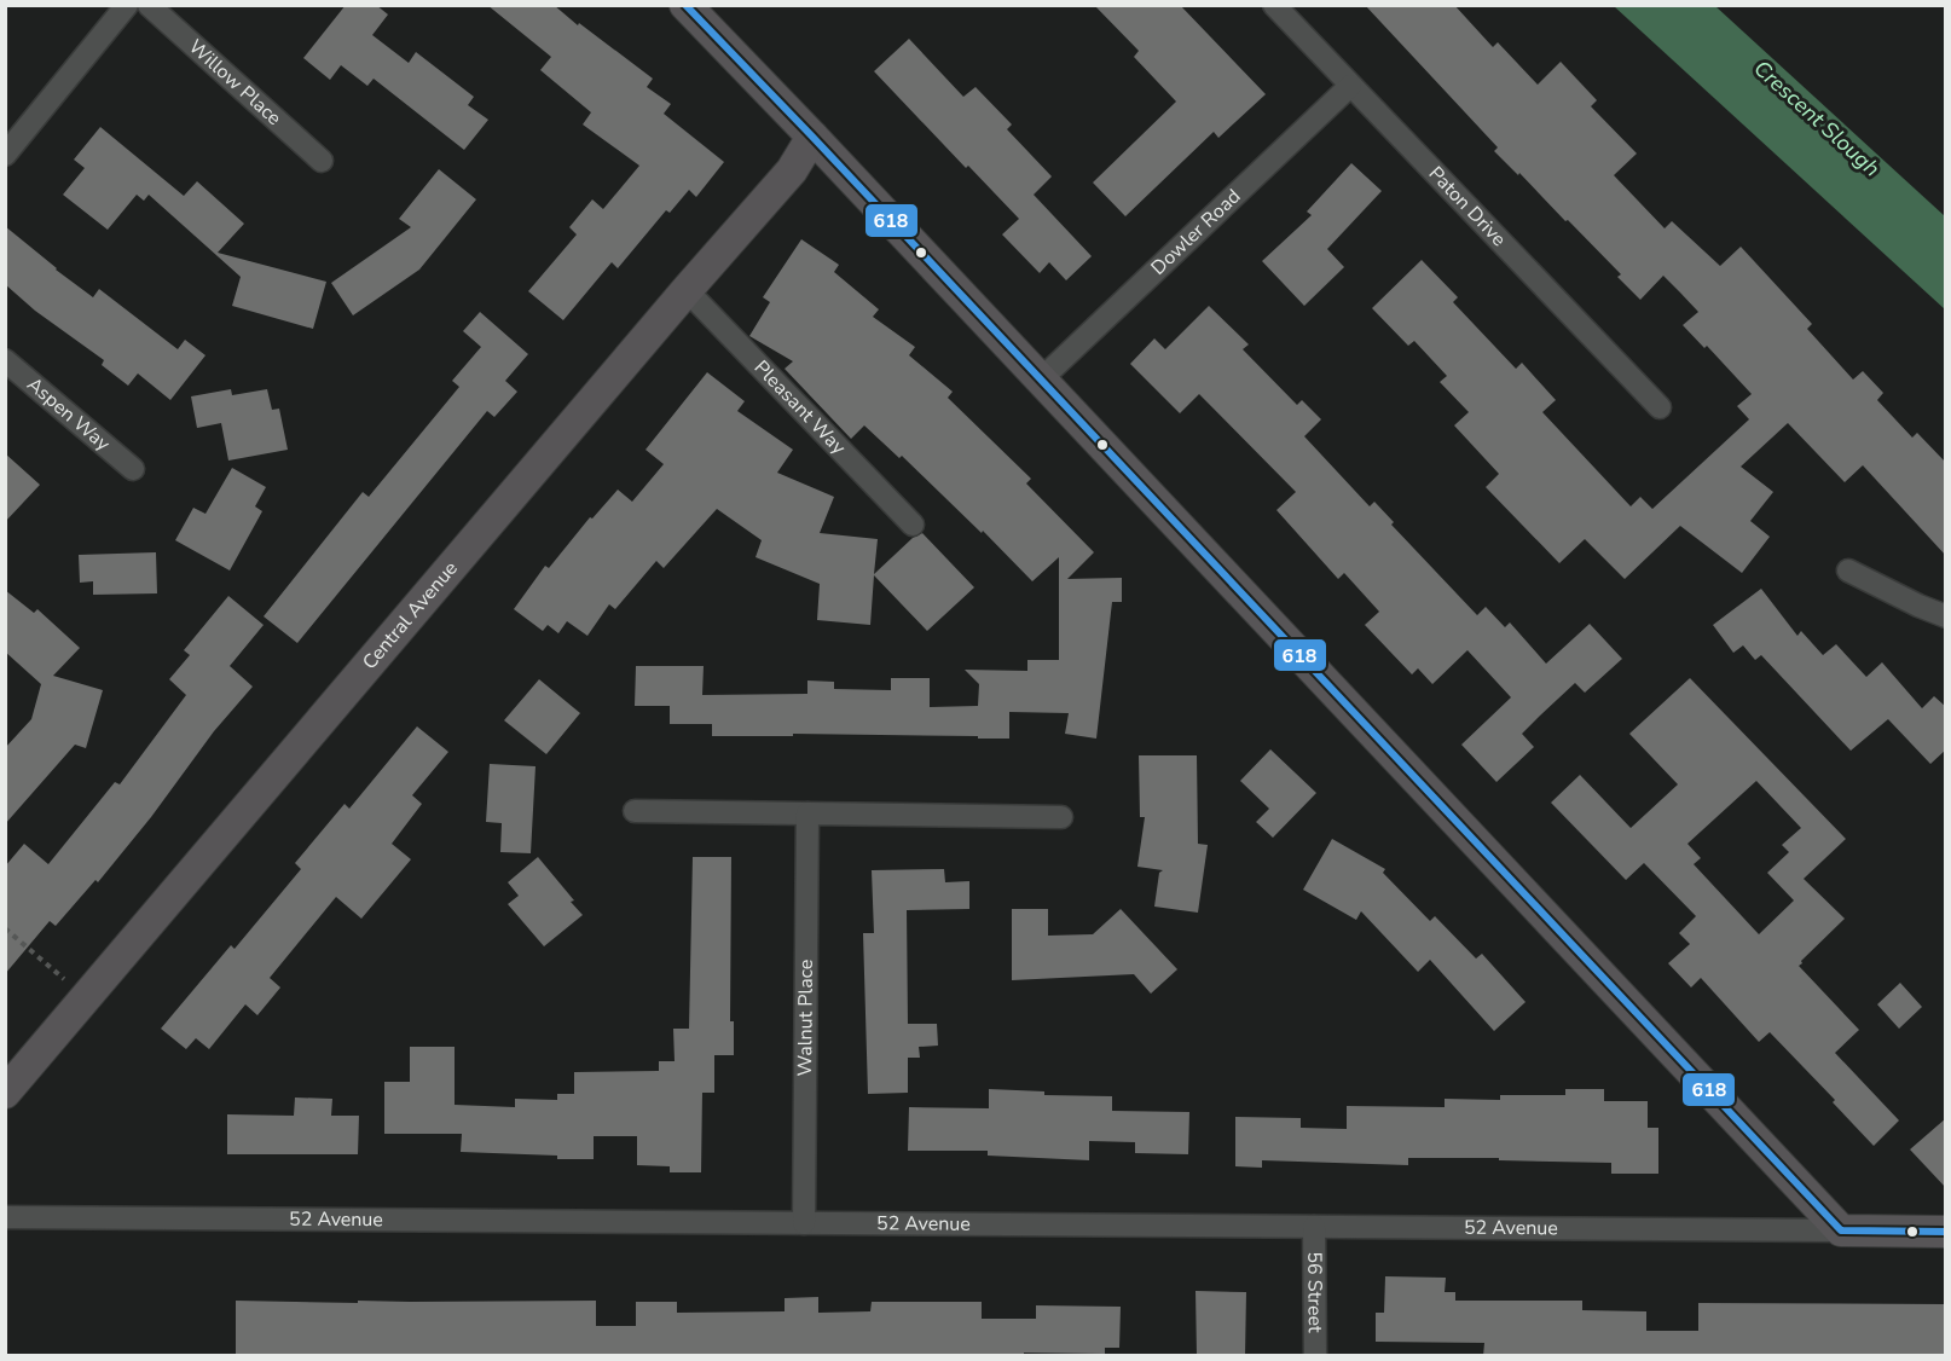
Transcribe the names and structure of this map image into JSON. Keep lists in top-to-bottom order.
{
  "streets": {
    "street": [
      "Willow Place",
      "Paton Drive",
      "Dowler Road",
      "Pleasant Way",
      "Aspen Way",
      "Central Avenue",
      "Walnut Place",
      "52 Avenue",
      "56 Street"
    ]
  },
  "crossings": [
    ["Paton Drive", "Dowler Road"],
    ["Pleasant Way", "Central Avenue"],
    ["Walnut Place", "52 Avenue"],
    ["52 Avenue", "56 Street"]
  ],
  "water": ["Crescent Slough"],
  "lines": ["transit line 618"]
}
